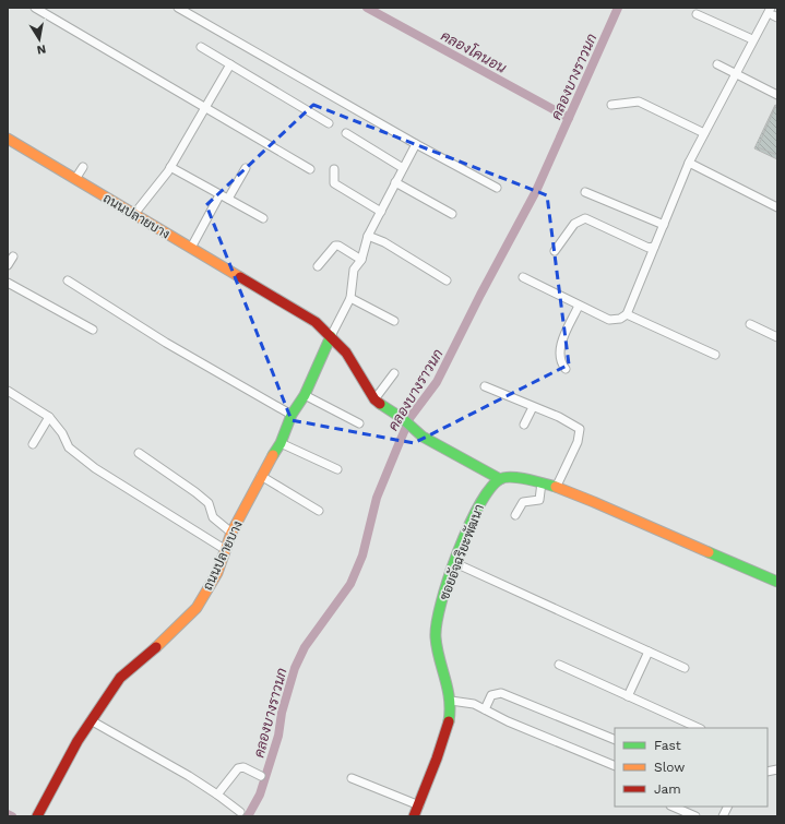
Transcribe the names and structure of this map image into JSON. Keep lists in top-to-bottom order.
{
  "streets": {
    "street": ["ถนนปลายบาง", "ซอยอัจฉริยะพัฒนา"]
  },
  "crossings": [
    ["ถนนปลายบาง", "ซอยอัจฉริยะพัฒนา"]
  ],
  "water": ["คลองโคนอน", "คลองบางราวนก"],
  "legend": ["Fast", "Slow", "Jam"],
  "north": "bottom"
}
